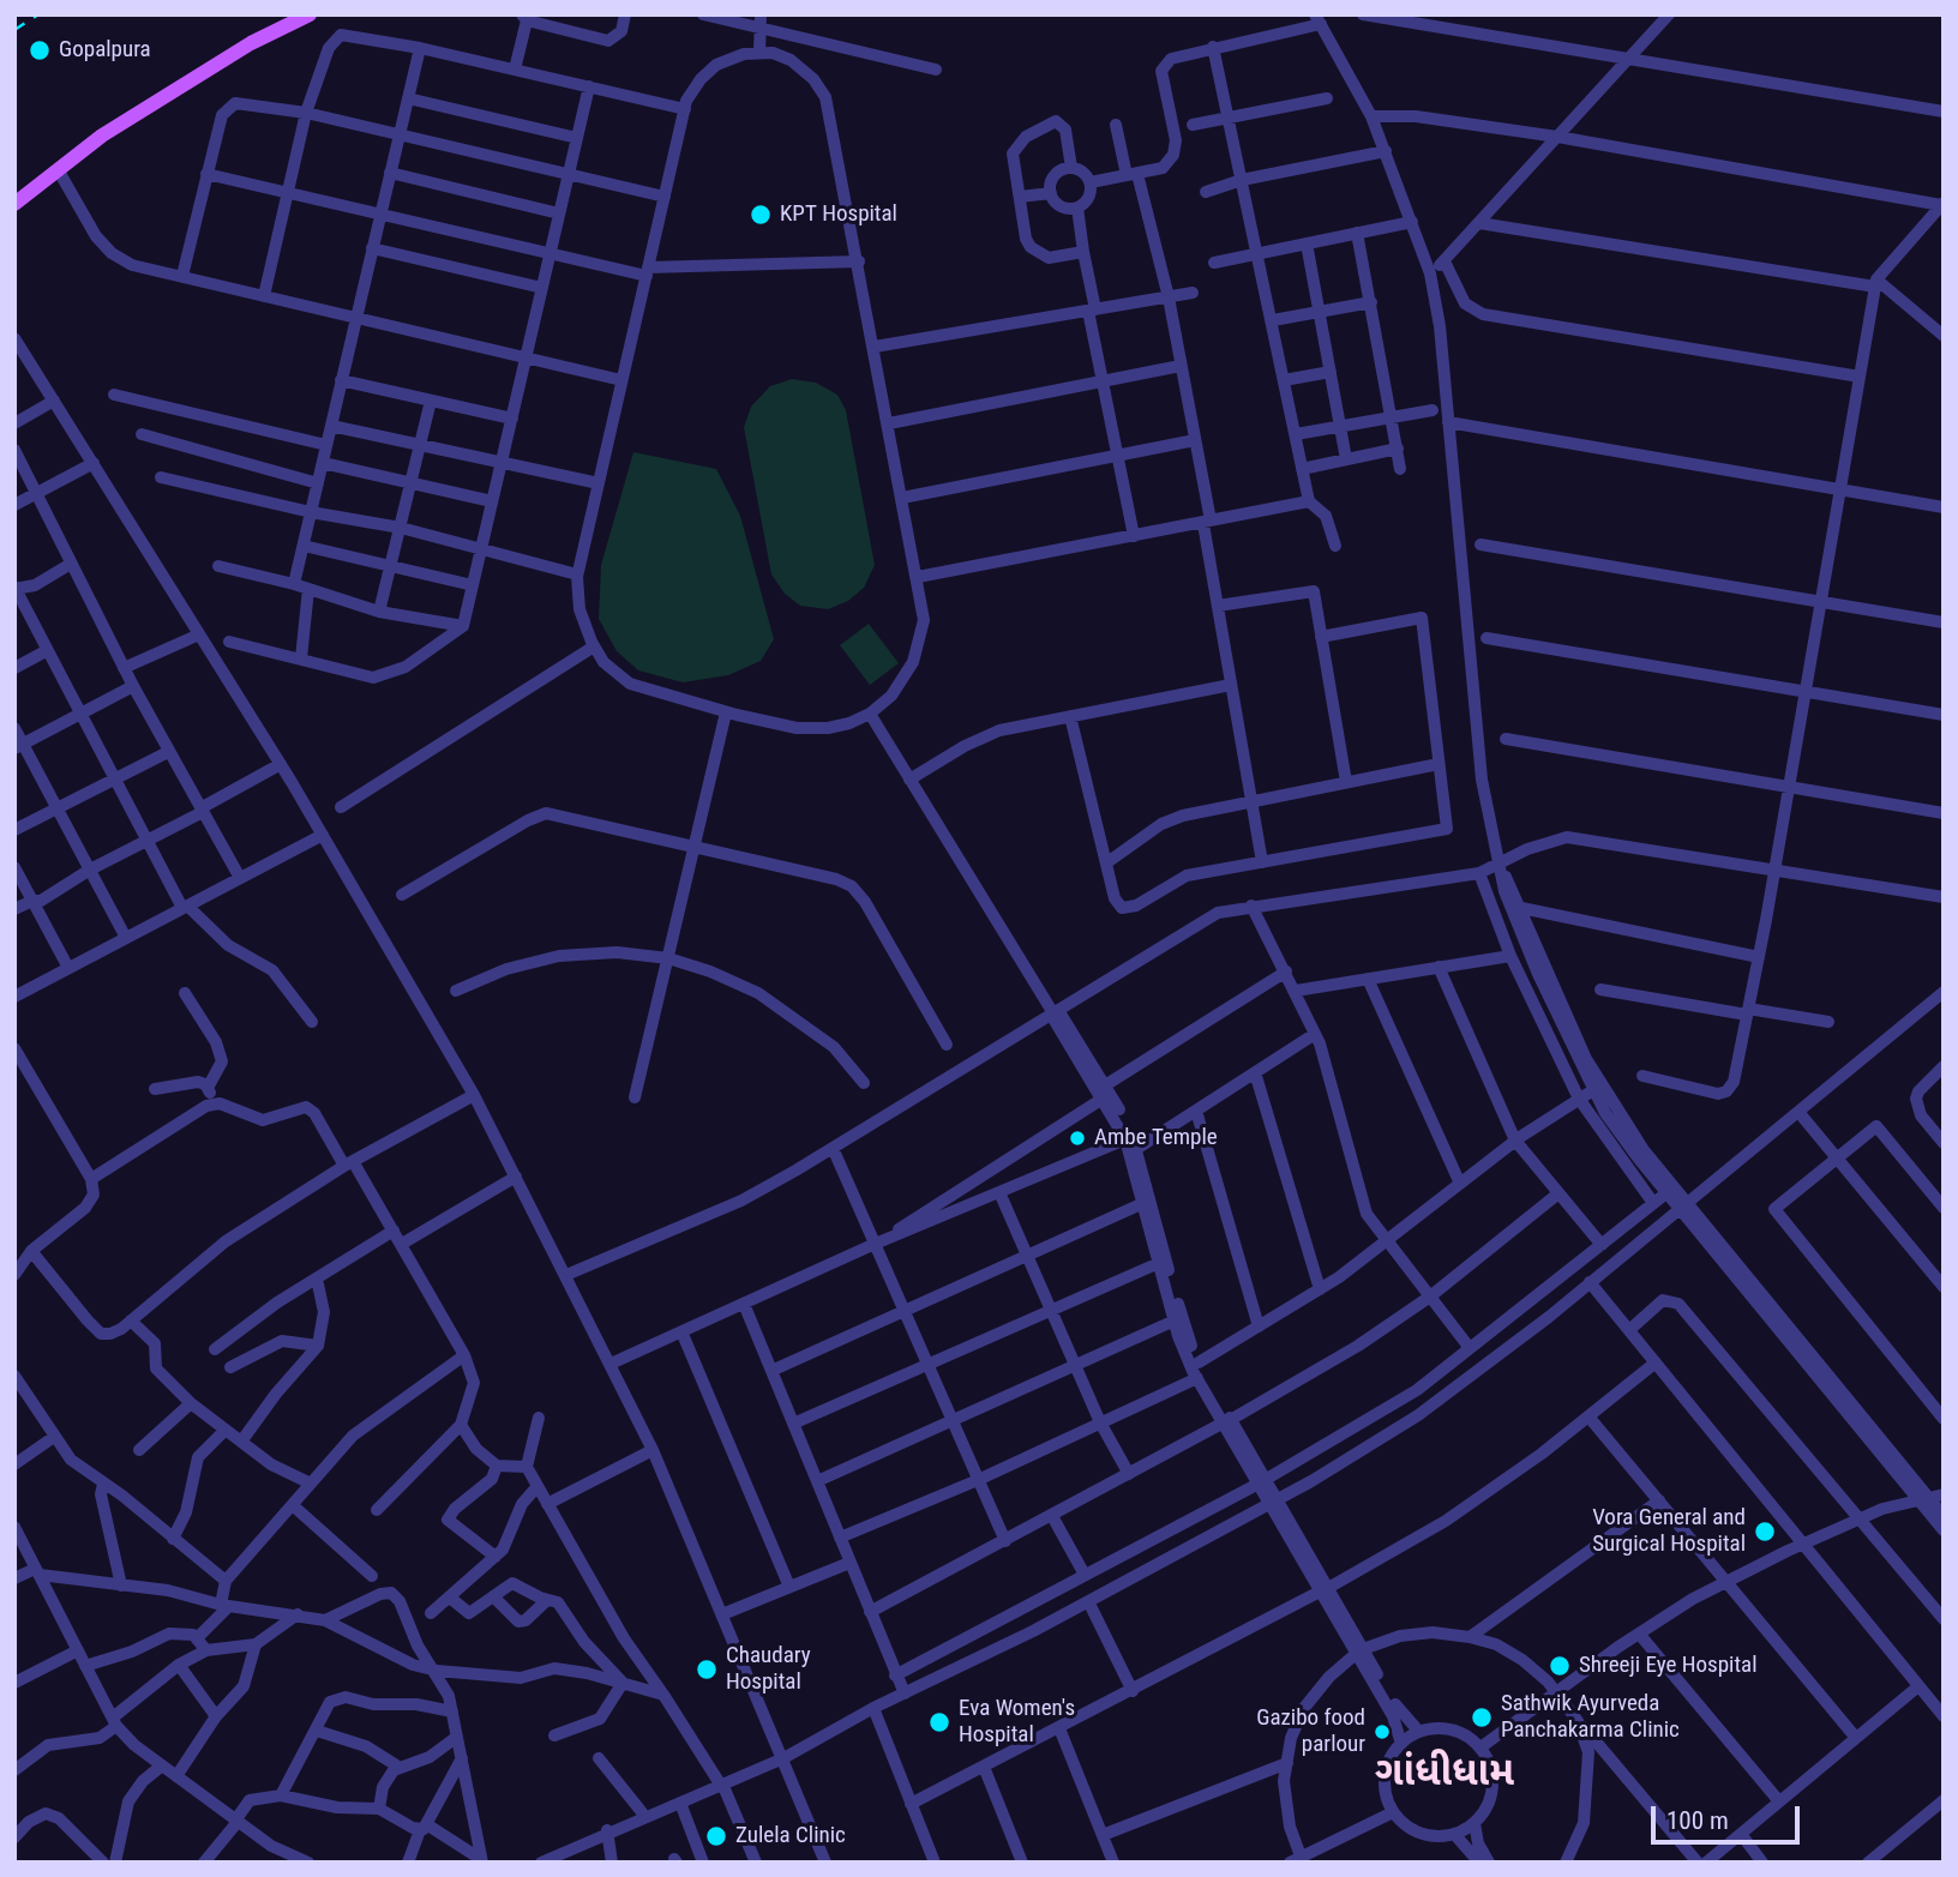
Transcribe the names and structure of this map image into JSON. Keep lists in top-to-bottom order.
{
  "districts": ["ગાંધીધામ"],
  "places": [
    "Gopalpura",
    "KPT Hospital",
    "Ambe Temple",
    "Vora General and Surgical Hospital",
    "Shreeji Eye Hospital",
    "Chaudary Hospital",
    "Sathwik Ayurveda Panchakarma Clinic",
    "Eva Women's Hospital",
    "Gazibo food parlour",
    "Zulela Clinic"
  ],
  "scale_bar": "100 m"
}
